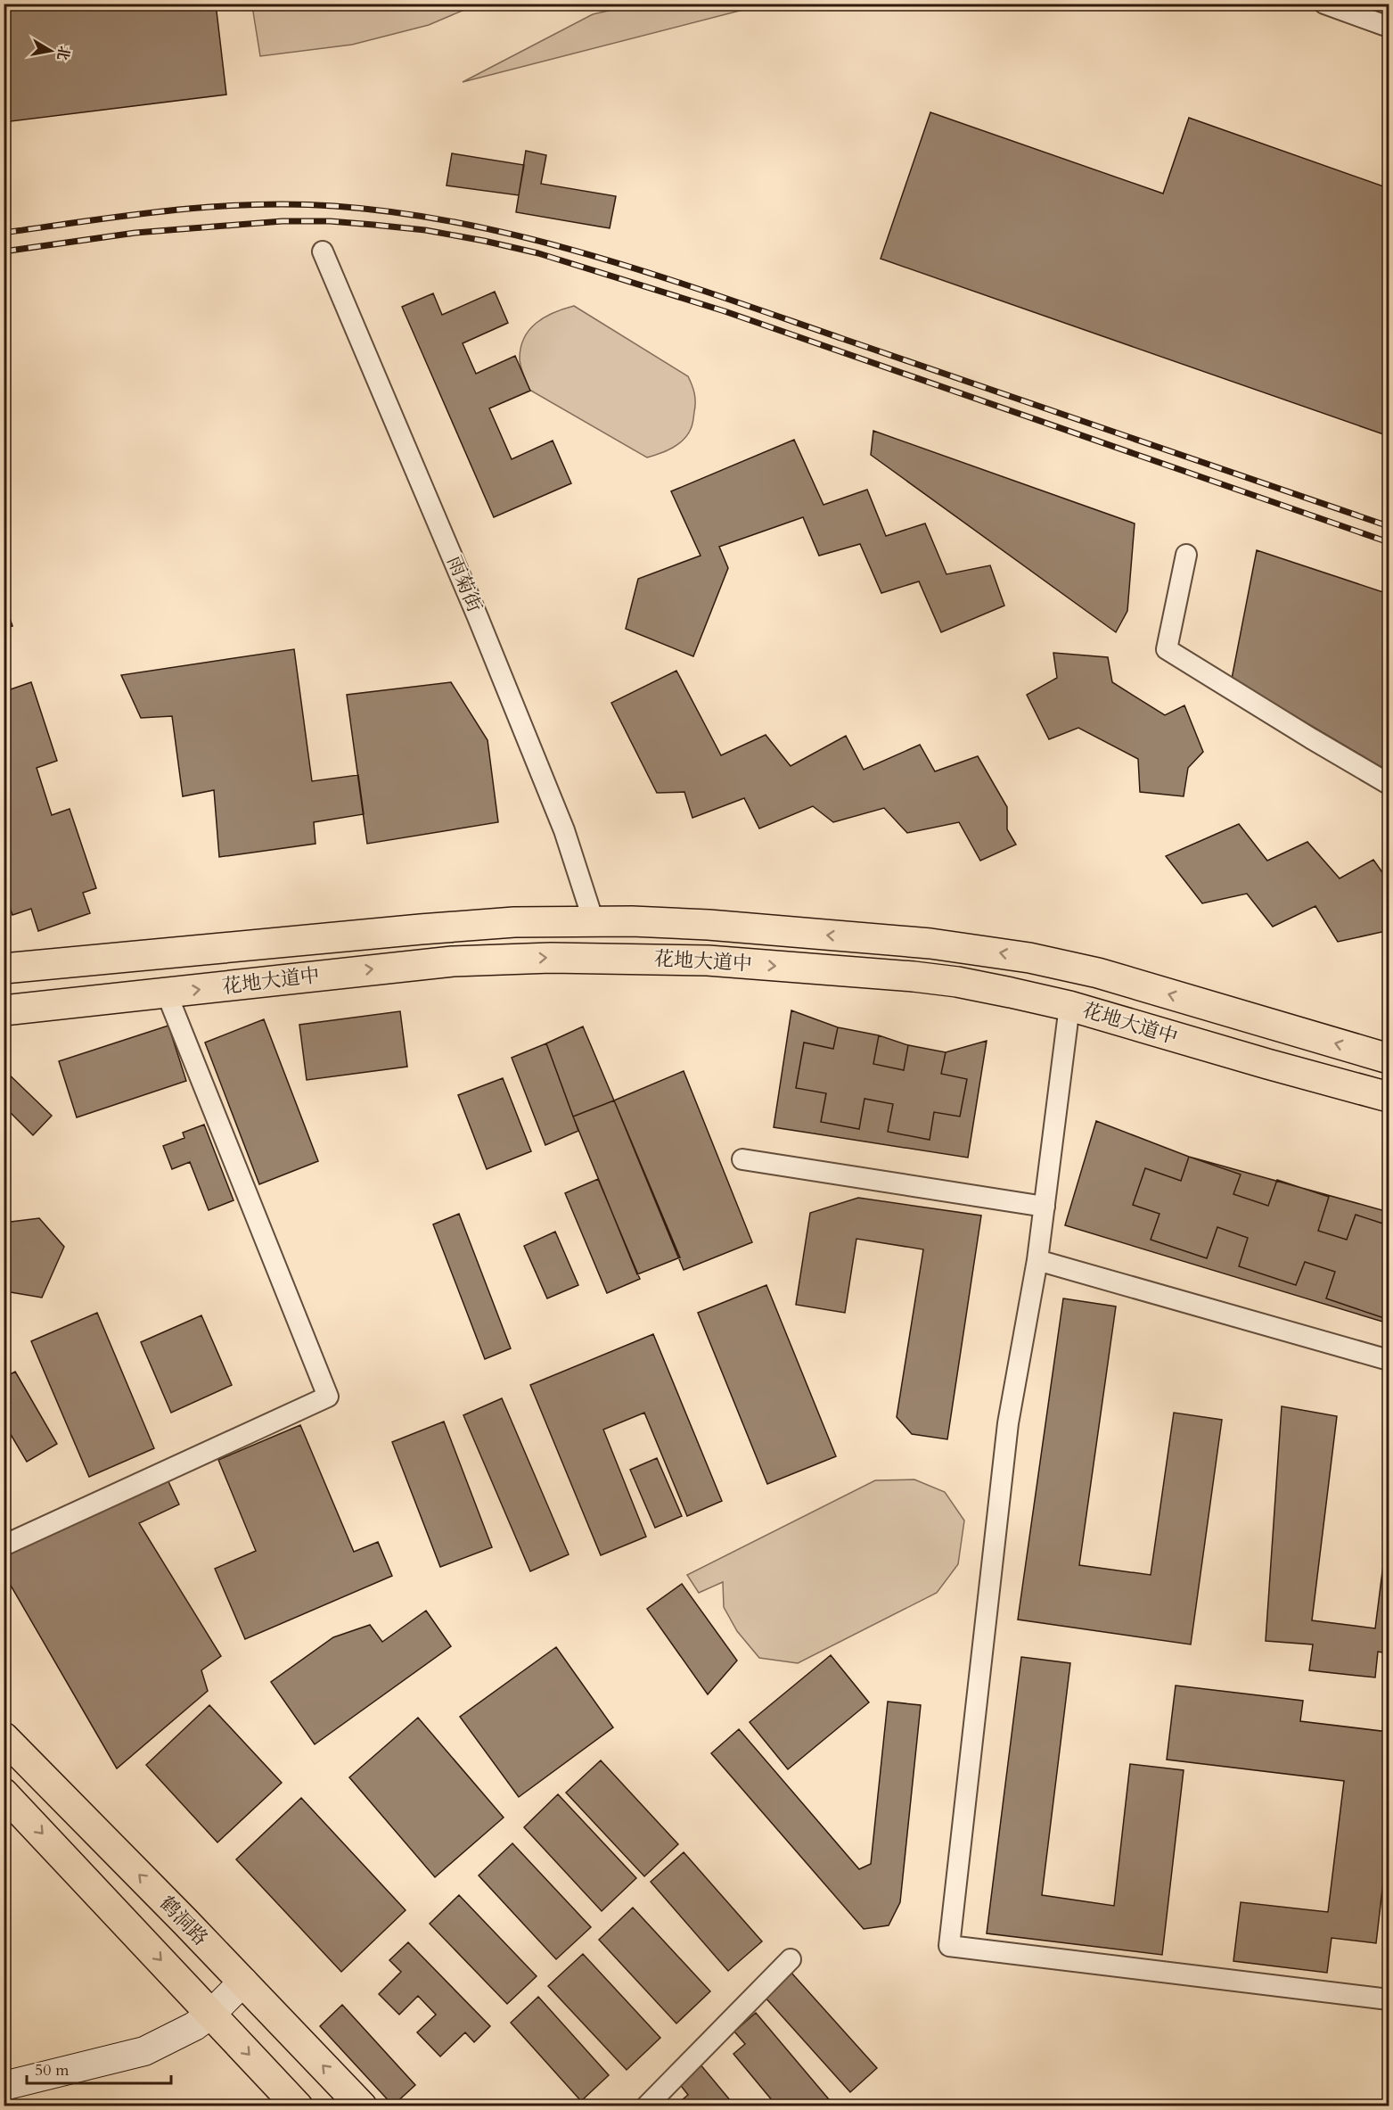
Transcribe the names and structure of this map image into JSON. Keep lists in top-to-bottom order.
{
  "streets": {
    "main road": ["花地大道中", "鹤洞路"],
    "street": ["雨菊街"]
  },
  "crossings": [
    ["雨菊街", "花地大道中"]
  ],
  "scale_bar": "50 m",
  "north": "right"
}
